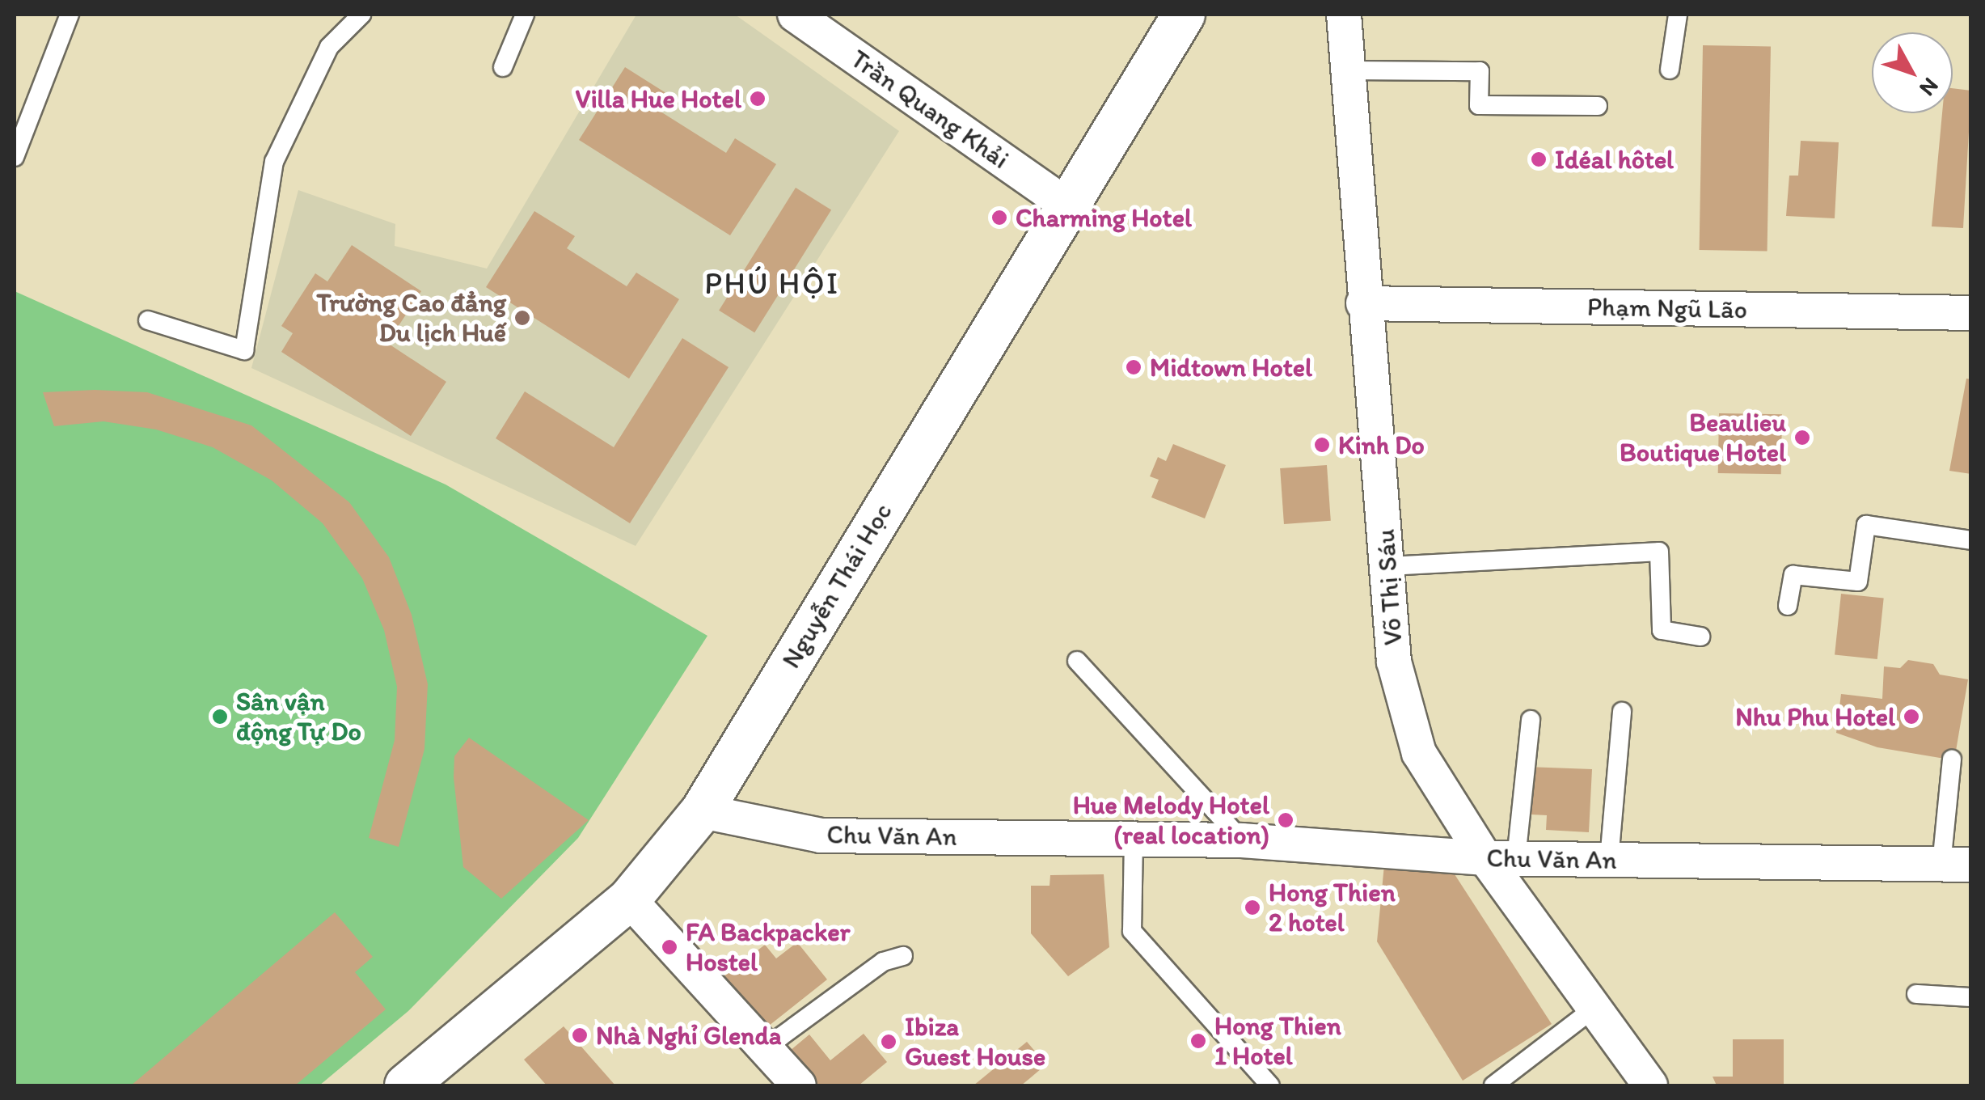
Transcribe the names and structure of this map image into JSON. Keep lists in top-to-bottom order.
{
  "streets": {
    "street": [
      "Trần Quang Khải",
      "Phạm Ngũ Lão",
      "Nguyễn Thái Học",
      "Võ Thị Sáu",
      "Chu Văn An"
    ]
  },
  "crossings": [
    ["Trần Quang Khải", "Nguyễn Thái Học"],
    ["Phạm Ngũ Lão", "Võ Thị Sáu"],
    ["Nguyễn Thái Học", "Chu Văn An"],
    ["Võ Thị Sáu", "Chu Văn An"]
  ],
  "districts": ["PHÚ HỘI"],
  "places": [
    "Villa Hue Hotel",
    "Idéal hôtel",
    "Charming Hotel",
    "Trường Cao đẳng Du lịch Huế",
    "Midtown Hotel",
    "Beaulieu Boutique Hotel",
    "Kinh Do",
    "Sân vận động Tự Do",
    "Nhu Phu Hotel",
    "Hue Melody Hotel (real location)",
    "Hong Thien 2 hotel",
    "FA Backpacker Hostel",
    "Nhà Nghỉ Glenda",
    "Hong Thien 1 Hotel",
    "Ibiza Guest House"
  ],
  "north": "bottom right"
}
